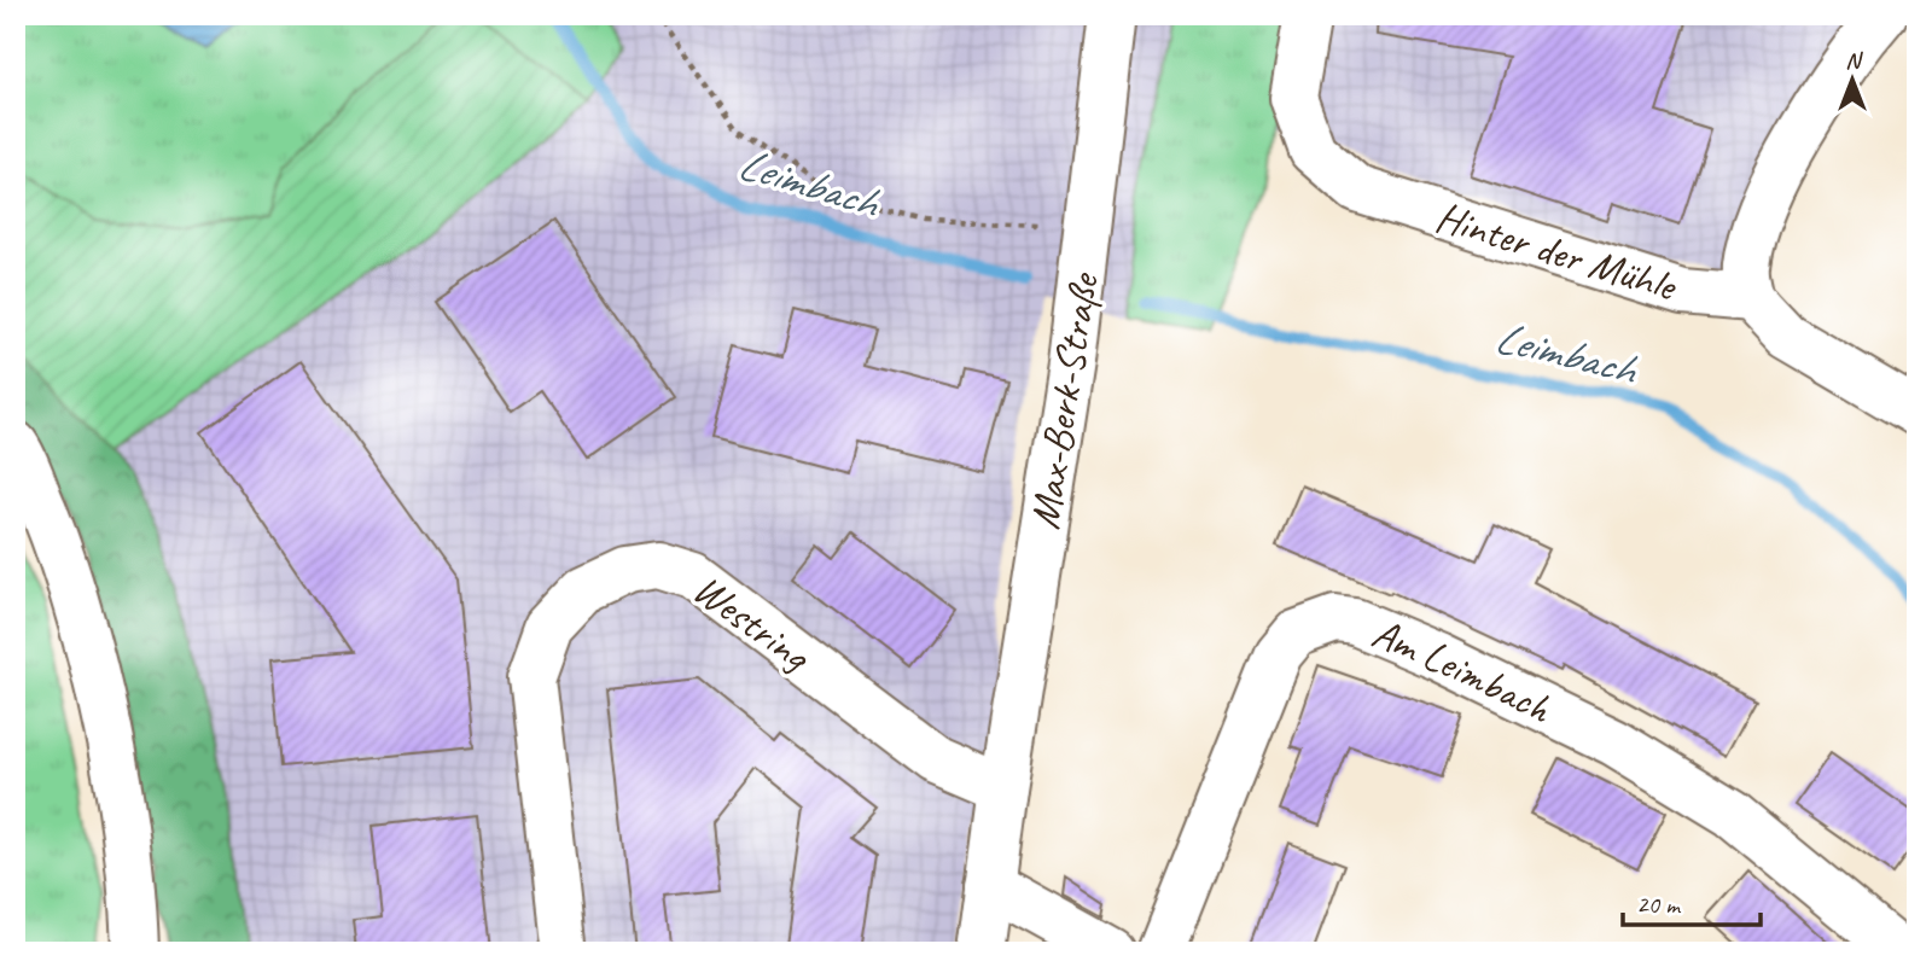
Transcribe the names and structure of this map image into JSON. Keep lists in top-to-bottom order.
{
  "streets": {
    "main road": [
      "Hinter der Mühle",
      "Max-Berk-Straße",
      "Westring",
      "Am Leimbach"
    ]
  },
  "crossings": [
    ["Max-Berk-Straße", "Westring"]
  ],
  "water": ["Leimbach"],
  "scale_bar": "20 m",
  "north": "top"
}
